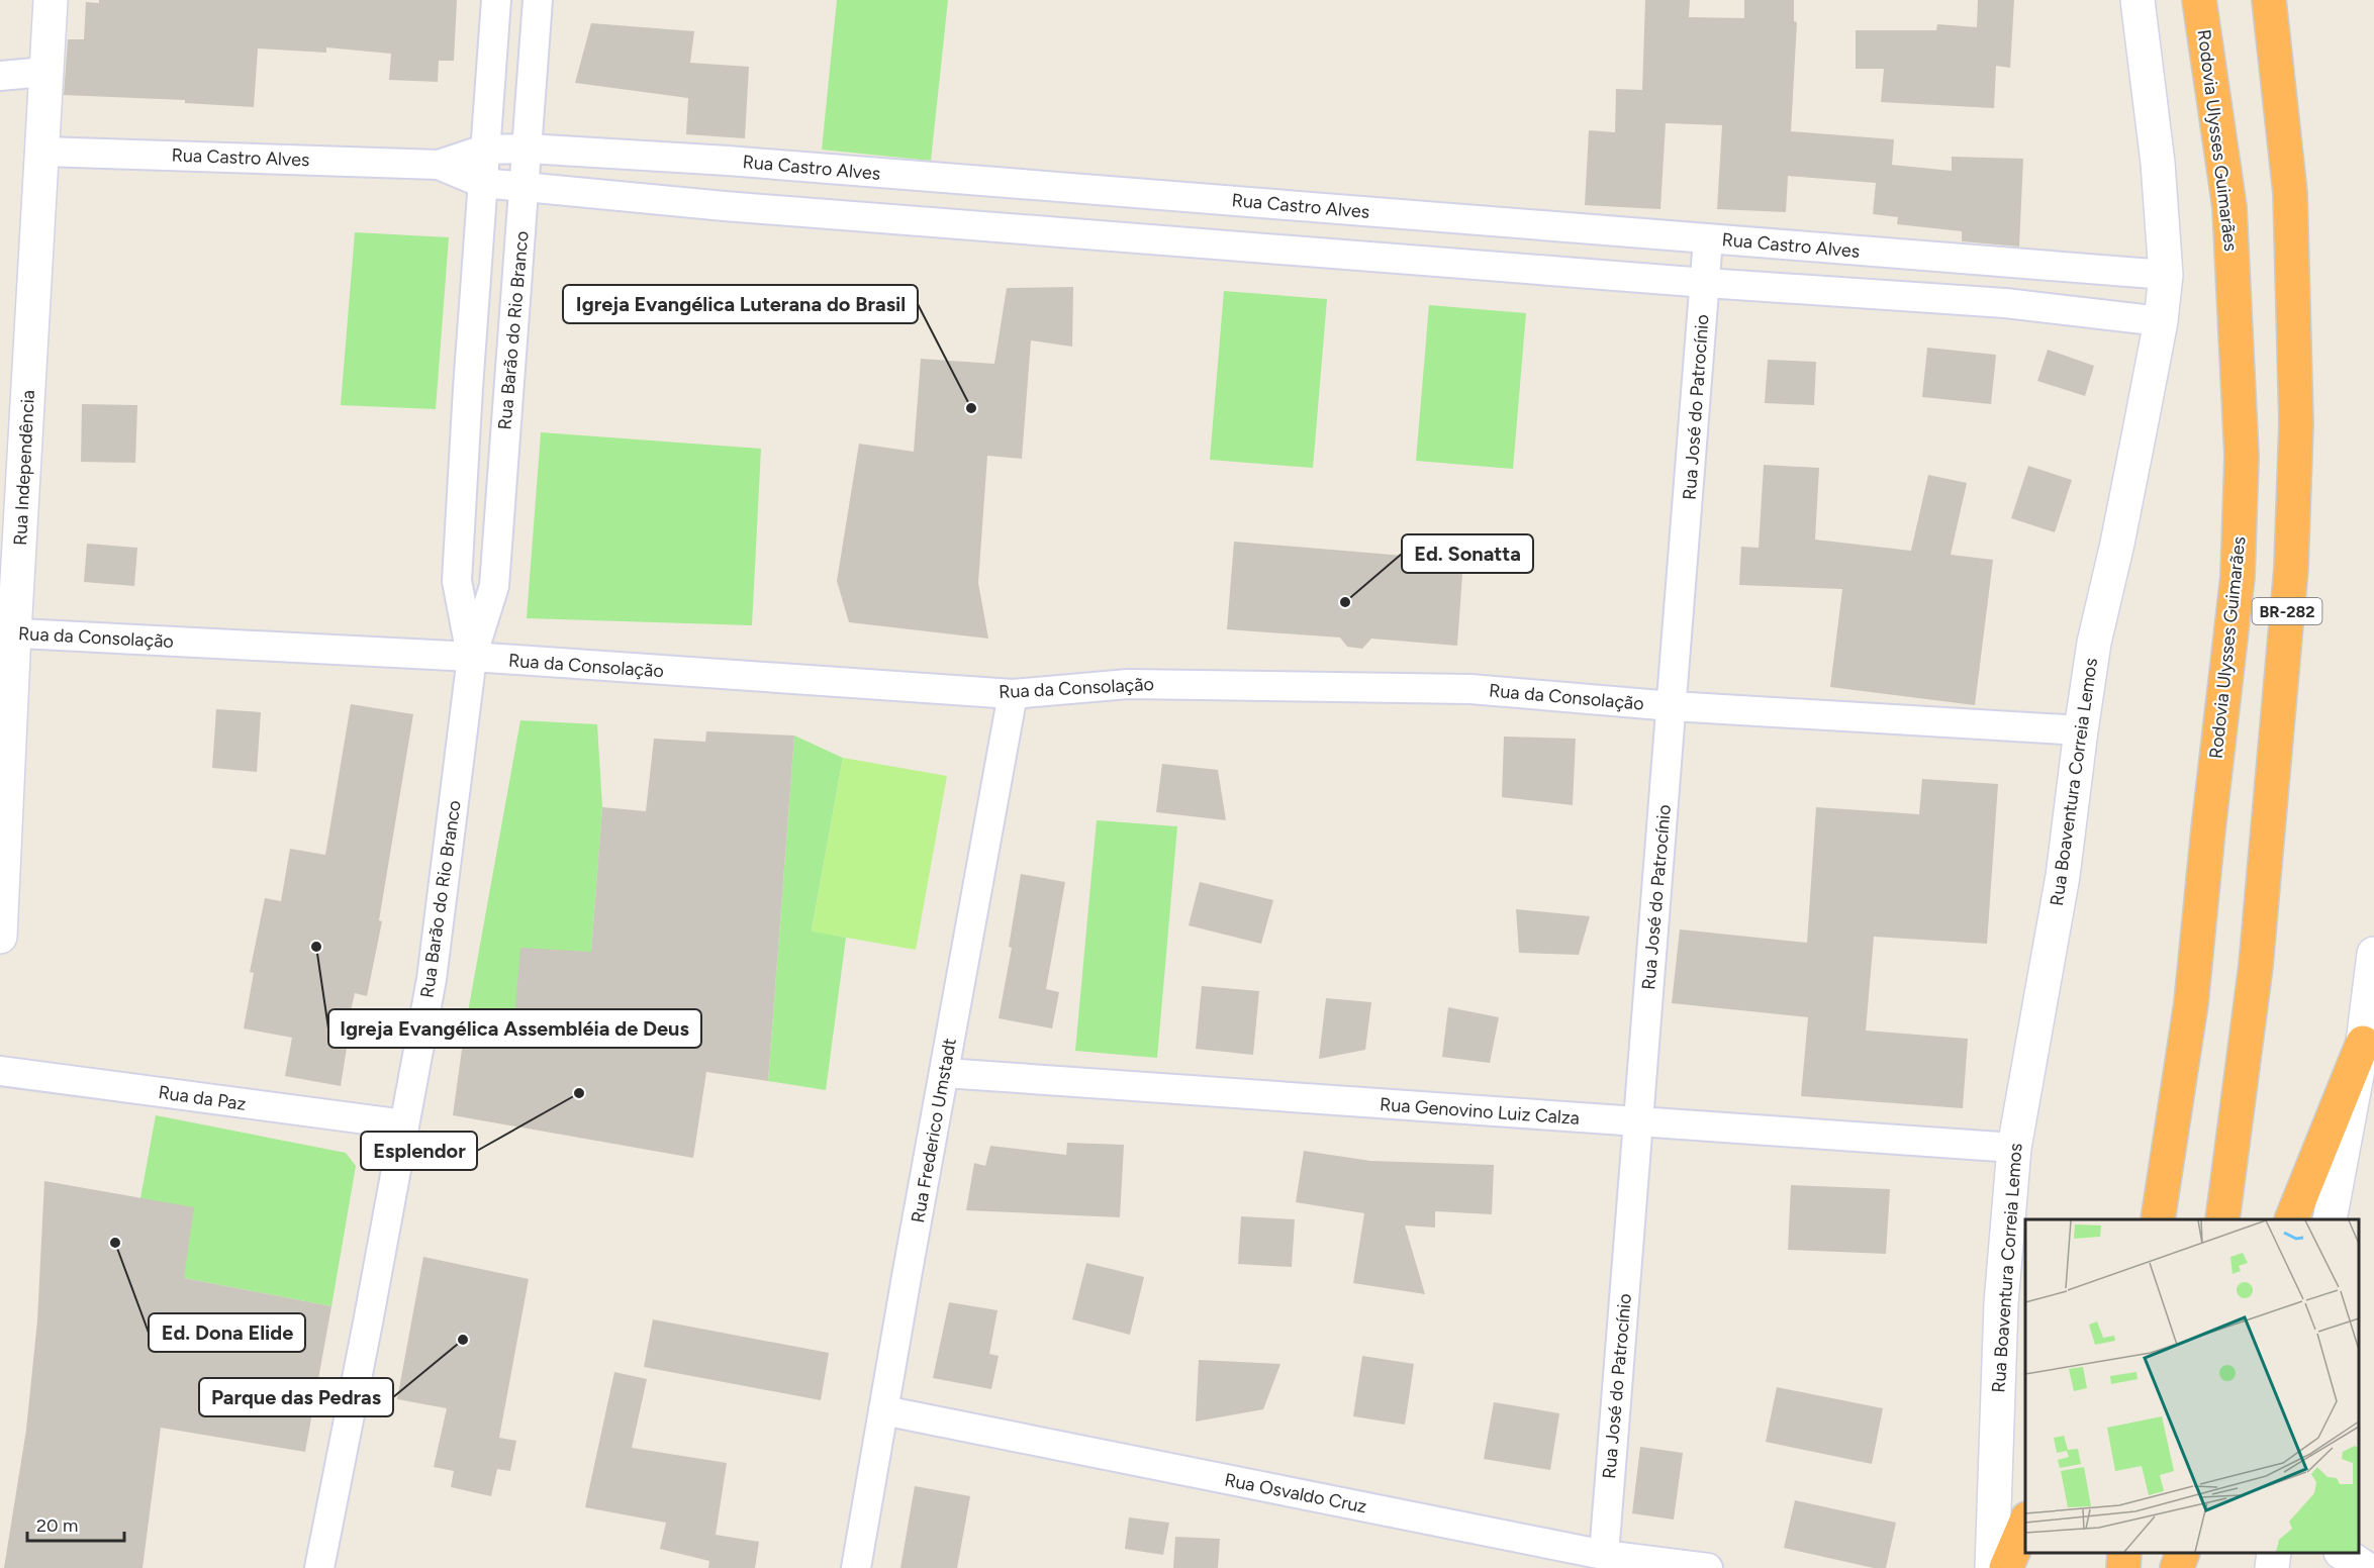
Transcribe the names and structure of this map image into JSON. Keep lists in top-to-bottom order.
{
  "streets": {
    "highway": ["Rodovia Ulysses Guimarães", "BR-282"],
    "street": [
      "Rua Castro Alves",
      "Rua Barão do Rio Branco",
      "Rua José do Patrocínio",
      "Rua Independência",
      "Rua da Consolação",
      "Rua Boaventura Correia Lemos",
      "Rua da Paz",
      "Rua Genovino Luiz Calza",
      "Rua Frederico Umstadt",
      "Rua Osvaldo Cruz"
    ]
  },
  "crossings": [
    ["Rua Castro Alves", "Rua Barão do Rio Branco"],
    ["Rua Castro Alves", "Rua José do Patrocínio"],
    ["Rua Castro Alves", "Rua Independência"],
    ["Rua Castro Alves", "Rua Boaventura Correia Lemos"],
    ["Rua Barão do Rio Branco", "Rua da Consolação"],
    ["Rua Barão do Rio Branco", "Rua da Paz"],
    ["Rua José do Patrocínio", "Rua da Consolação"],
    ["Rua José do Patrocínio", "Rua Genovino Luiz Calza"],
    ["Rua José do Patrocínio", "Rua Osvaldo Cruz"],
    ["Rua Independência", "Rua da Consolação"],
    ["Rua da Consolação", "Rua Boaventura Correia Lemos"],
    ["Rua da Consolação", "Rua Frederico Umstadt"],
    ["Rua Boaventura Correia Lemos", "Rua Genovino Luiz Calza"],
    ["Rua Genovino Luiz Calza", "Rua Frederico Umstadt"],
    ["Rua Frederico Umstadt", "Rua Osvaldo Cruz"]
  ],
  "places": [
    "Igreja Evangélica Luterana do Brasil",
    "Ed. Sonatta",
    "Igreja Evangélica Assembléia de Deus",
    "Esplendor",
    "Ed. Dona Elide",
    "Parque das Pedras"
  ],
  "scale_bar": "20 m"
}
